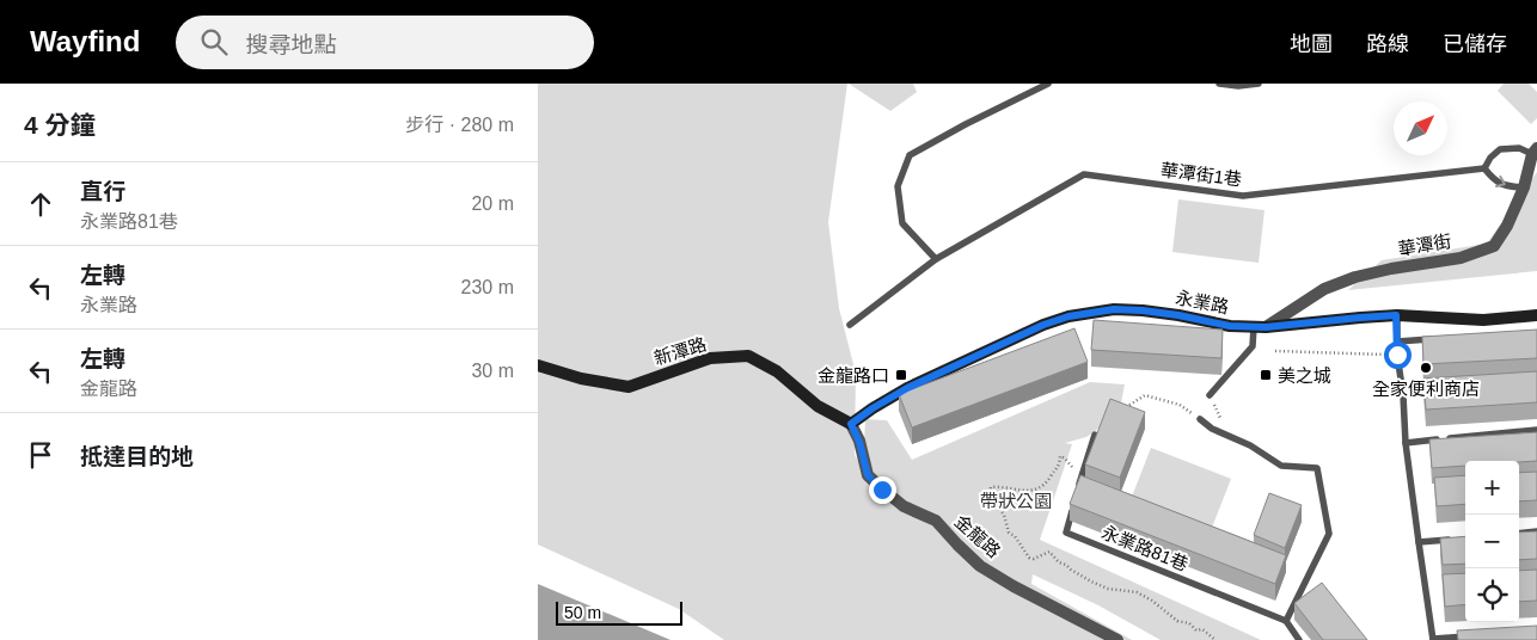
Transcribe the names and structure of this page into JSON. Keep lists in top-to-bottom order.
{
  "streets": {
    "street": [
      "華潭街",
      "永業路",
      "新潭路",
      "金龍路"
    ],
    "lane": ["華潭街1巷", "永業路81巷"]
  },
  "crossings": [
    ["華潭街", "永業路"],
    ["永業路", "新潭路"],
    ["永業路", "金龍路"],
    ["新潭路", "金龍路"]
  ],
  "parks": ["帶狀公園"],
  "places": {
    "other": ["全家便利商店"],
    "transit": ["金龍路口", "美之城"]
  },
  "scale_bar": "50 m",
  "north": "top right",
  "page": {
    "header": "Wayfind",
    "search": "搜尋地點",
    "nav": ["地圖", "路線", "已儲存"],
    "heading": ["4 分鐘", "步行 · 280 m"],
    "list": [
      ["直行", "永業路81巷", "20 m"],
      ["左轉", "永業路", "230 m"],
      ["左轉", "金龍路", "30 m"],
      "抵達目的地"
    ],
    "map_buttons": ["+", "−"],
    "scale": "50 m"
  }
}
